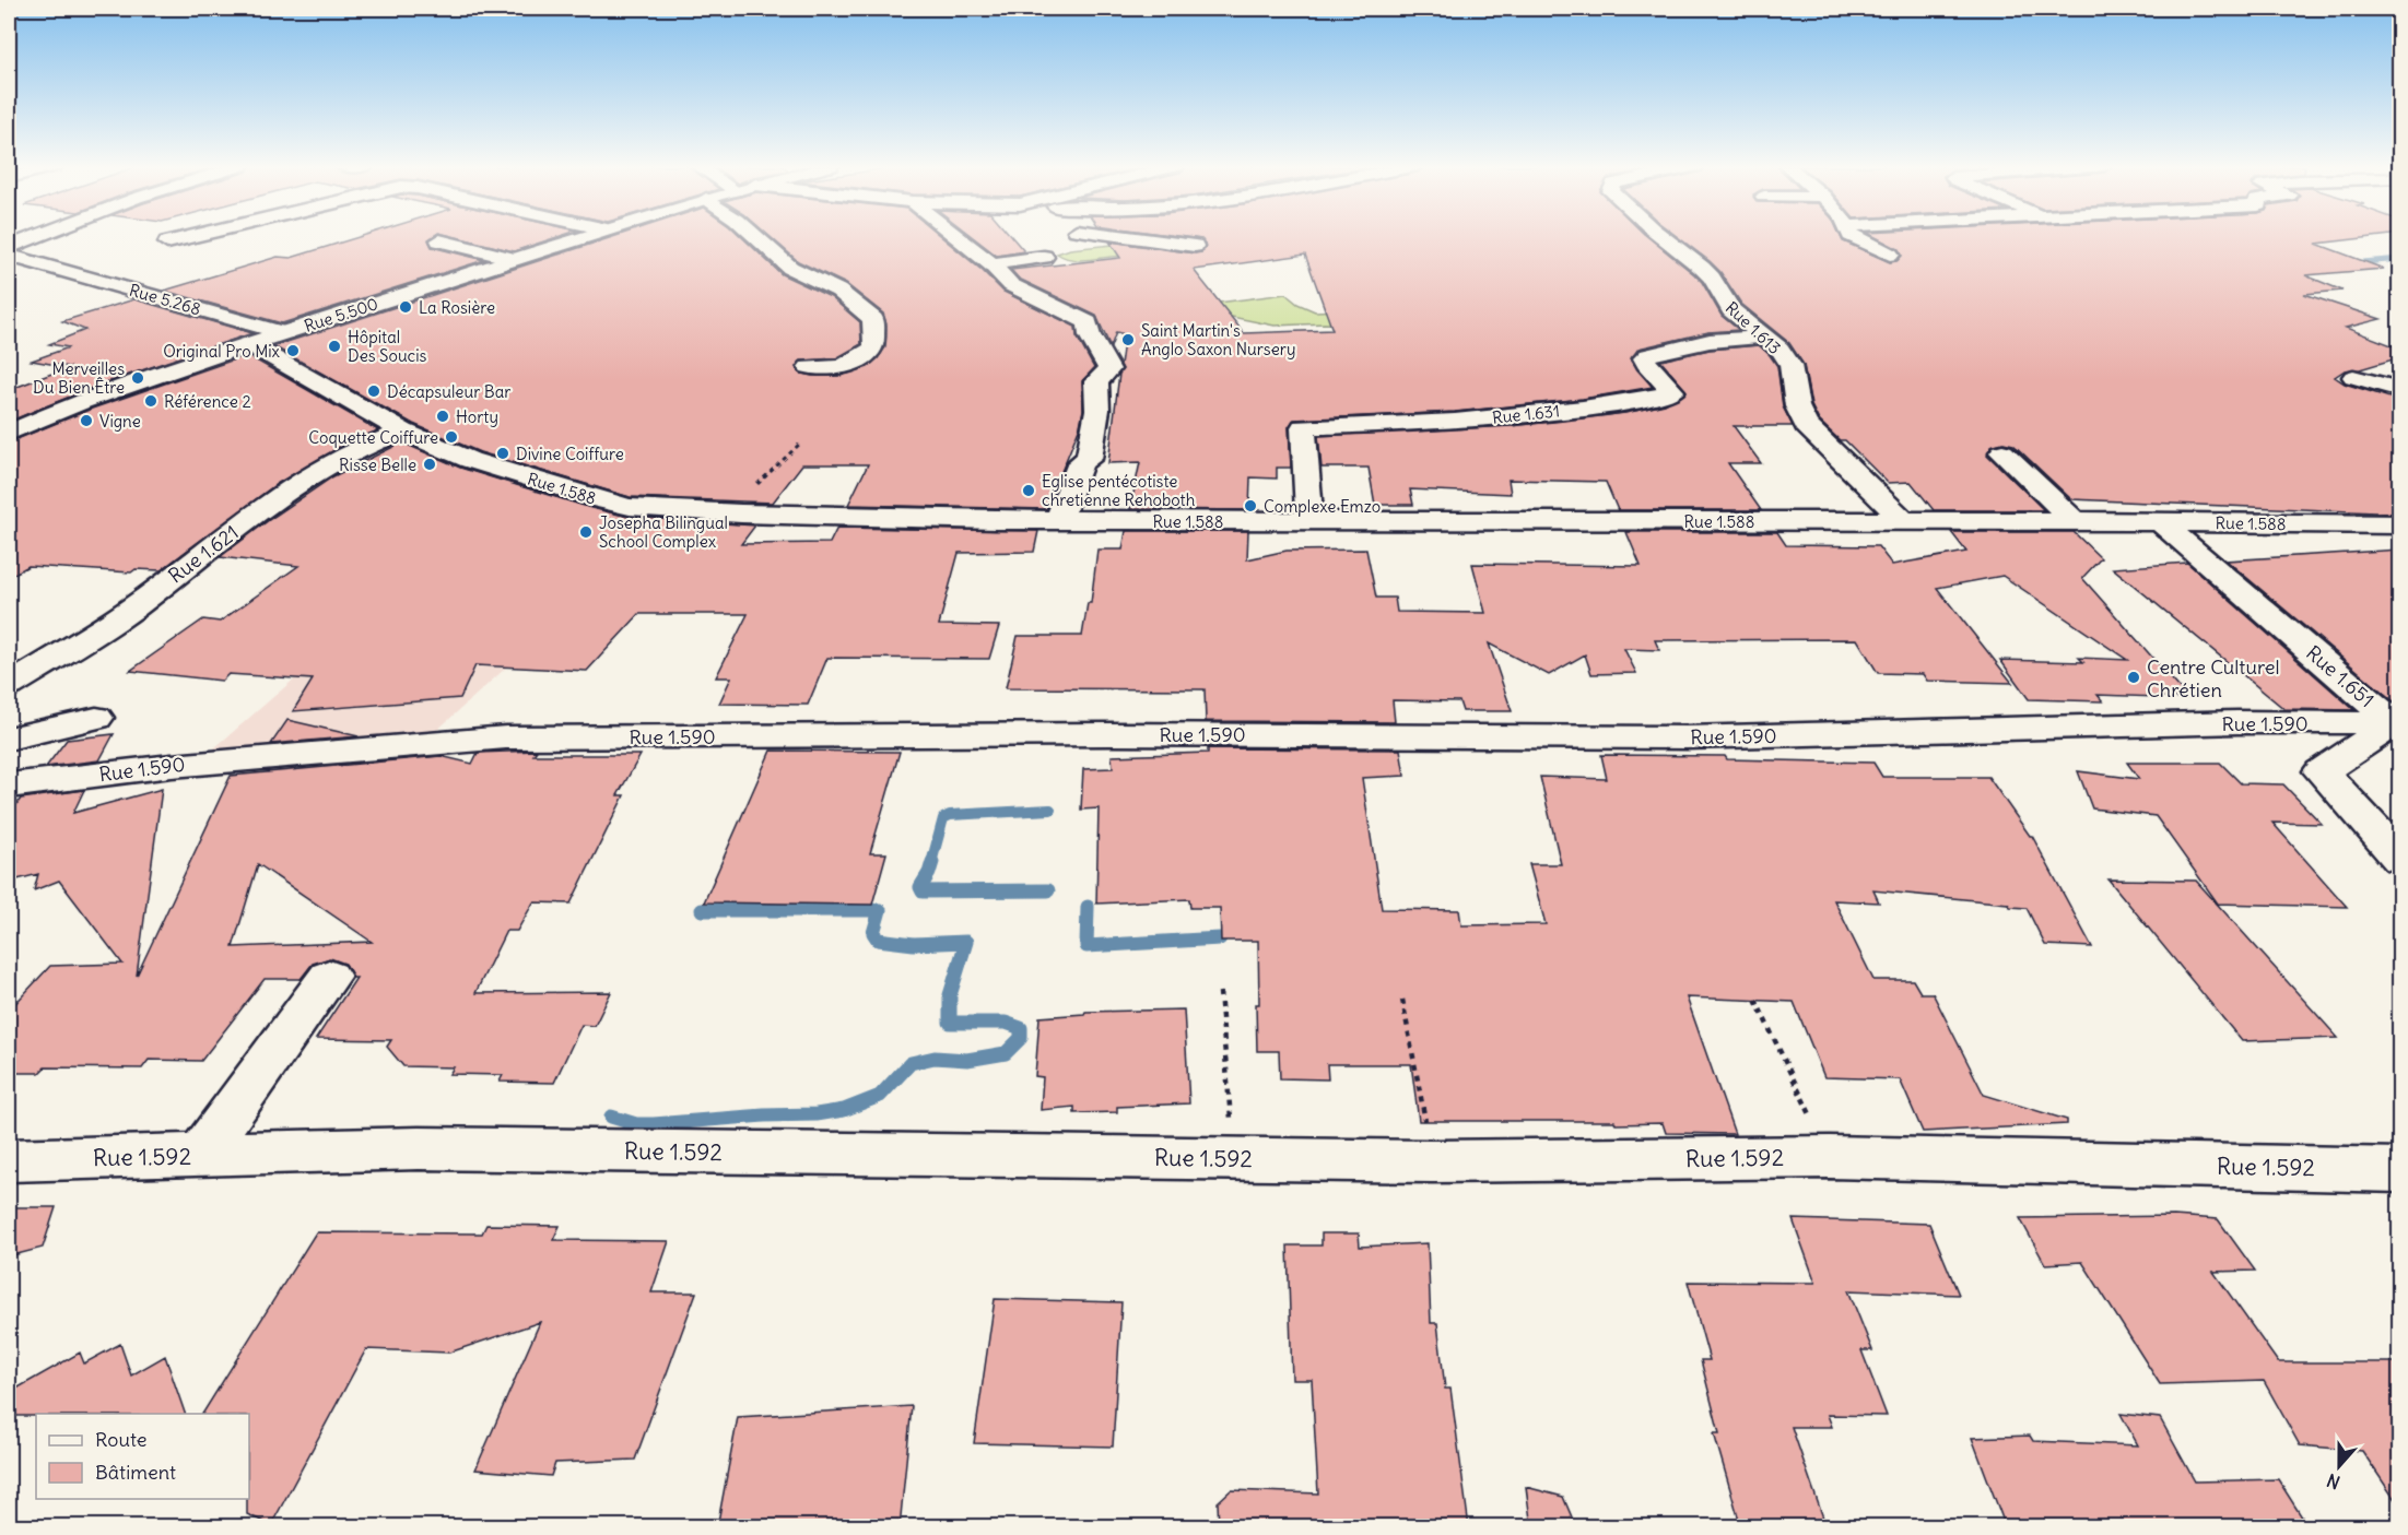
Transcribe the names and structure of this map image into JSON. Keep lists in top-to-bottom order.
{
  "streets": {
    "street": [
      "Rue 5.268",
      "Rue 5.500",
      "Rue 1.613",
      "Rue 1.631",
      "Rue 1.588",
      "Rue 1.621",
      "Rue 1.651",
      "Rue 1.590",
      "Rue 1.592"
    ]
  },
  "crossings": [
    ["Rue 5.268", "Rue 5.500"],
    ["Rue 5.500", "Rue 1.588"],
    ["Rue 1.613", "Rue 1.631"],
    ["Rue 1.613", "Rue 1.588"],
    ["Rue 1.631", "Rue 1.588"],
    ["Rue 1.588", "Rue 1.621"],
    ["Rue 1.588", "Rue 1.651"],
    ["Rue 1.651", "Rue 1.590"]
  ],
  "places": [
    "La Rosière",
    "Saint Martin's Anglo Saxon Nursery",
    "Hôpital Des Soucis",
    "Original Pro Mix",
    "Merveilles Du Bien Être",
    "Décapsuleur Bar",
    "Référence 2",
    "Horty",
    "Vigne",
    "Coquette Coiffure",
    "Divine Coiffure",
    "Risse Belle",
    "Eglise pentécotiste chretienne Rehoboth",
    "Complexe Emzo",
    "Josepha Bilingual School Complex",
    "Centre Culturel Chrétien"
  ],
  "legend": ["Route", "Bâtiment"],
  "north": "bottom"
}
